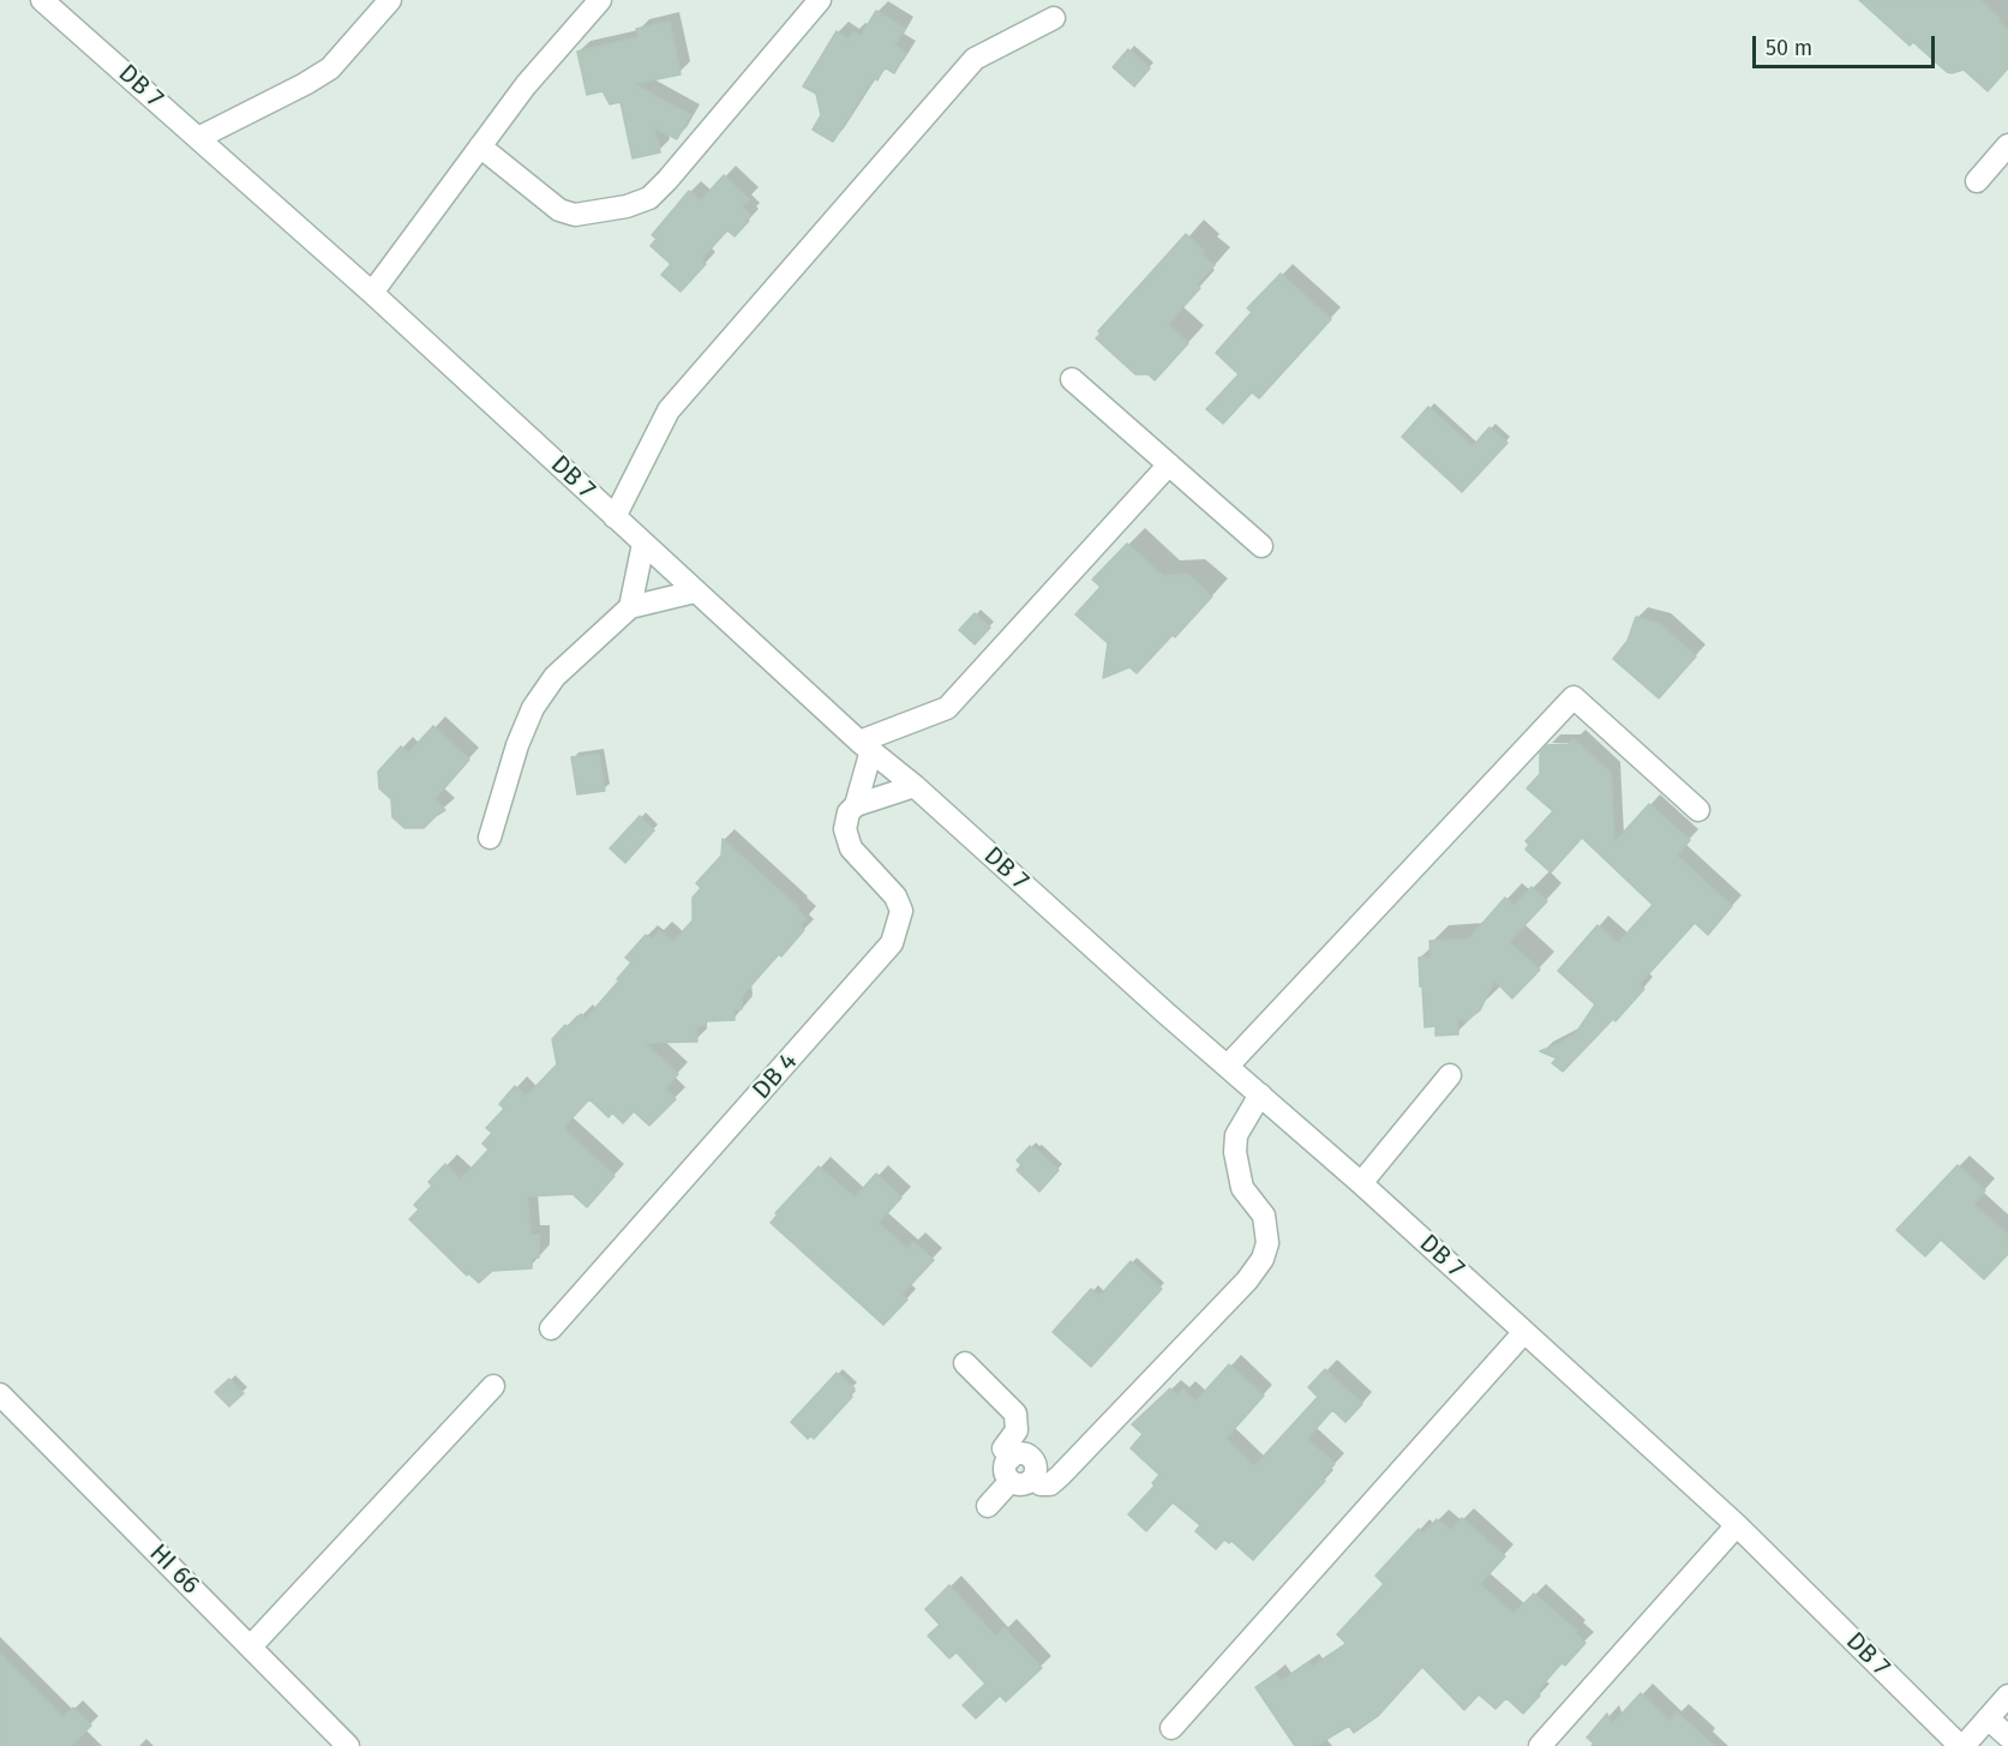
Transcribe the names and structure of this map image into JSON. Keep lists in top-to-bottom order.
{
  "streets": {
    "street": ["DB 7", "DB 4", "HI 66"]
  },
  "crossings": [
    ["DB 7", "DB 4"]
  ],
  "scale_bar": "50 m"
}
